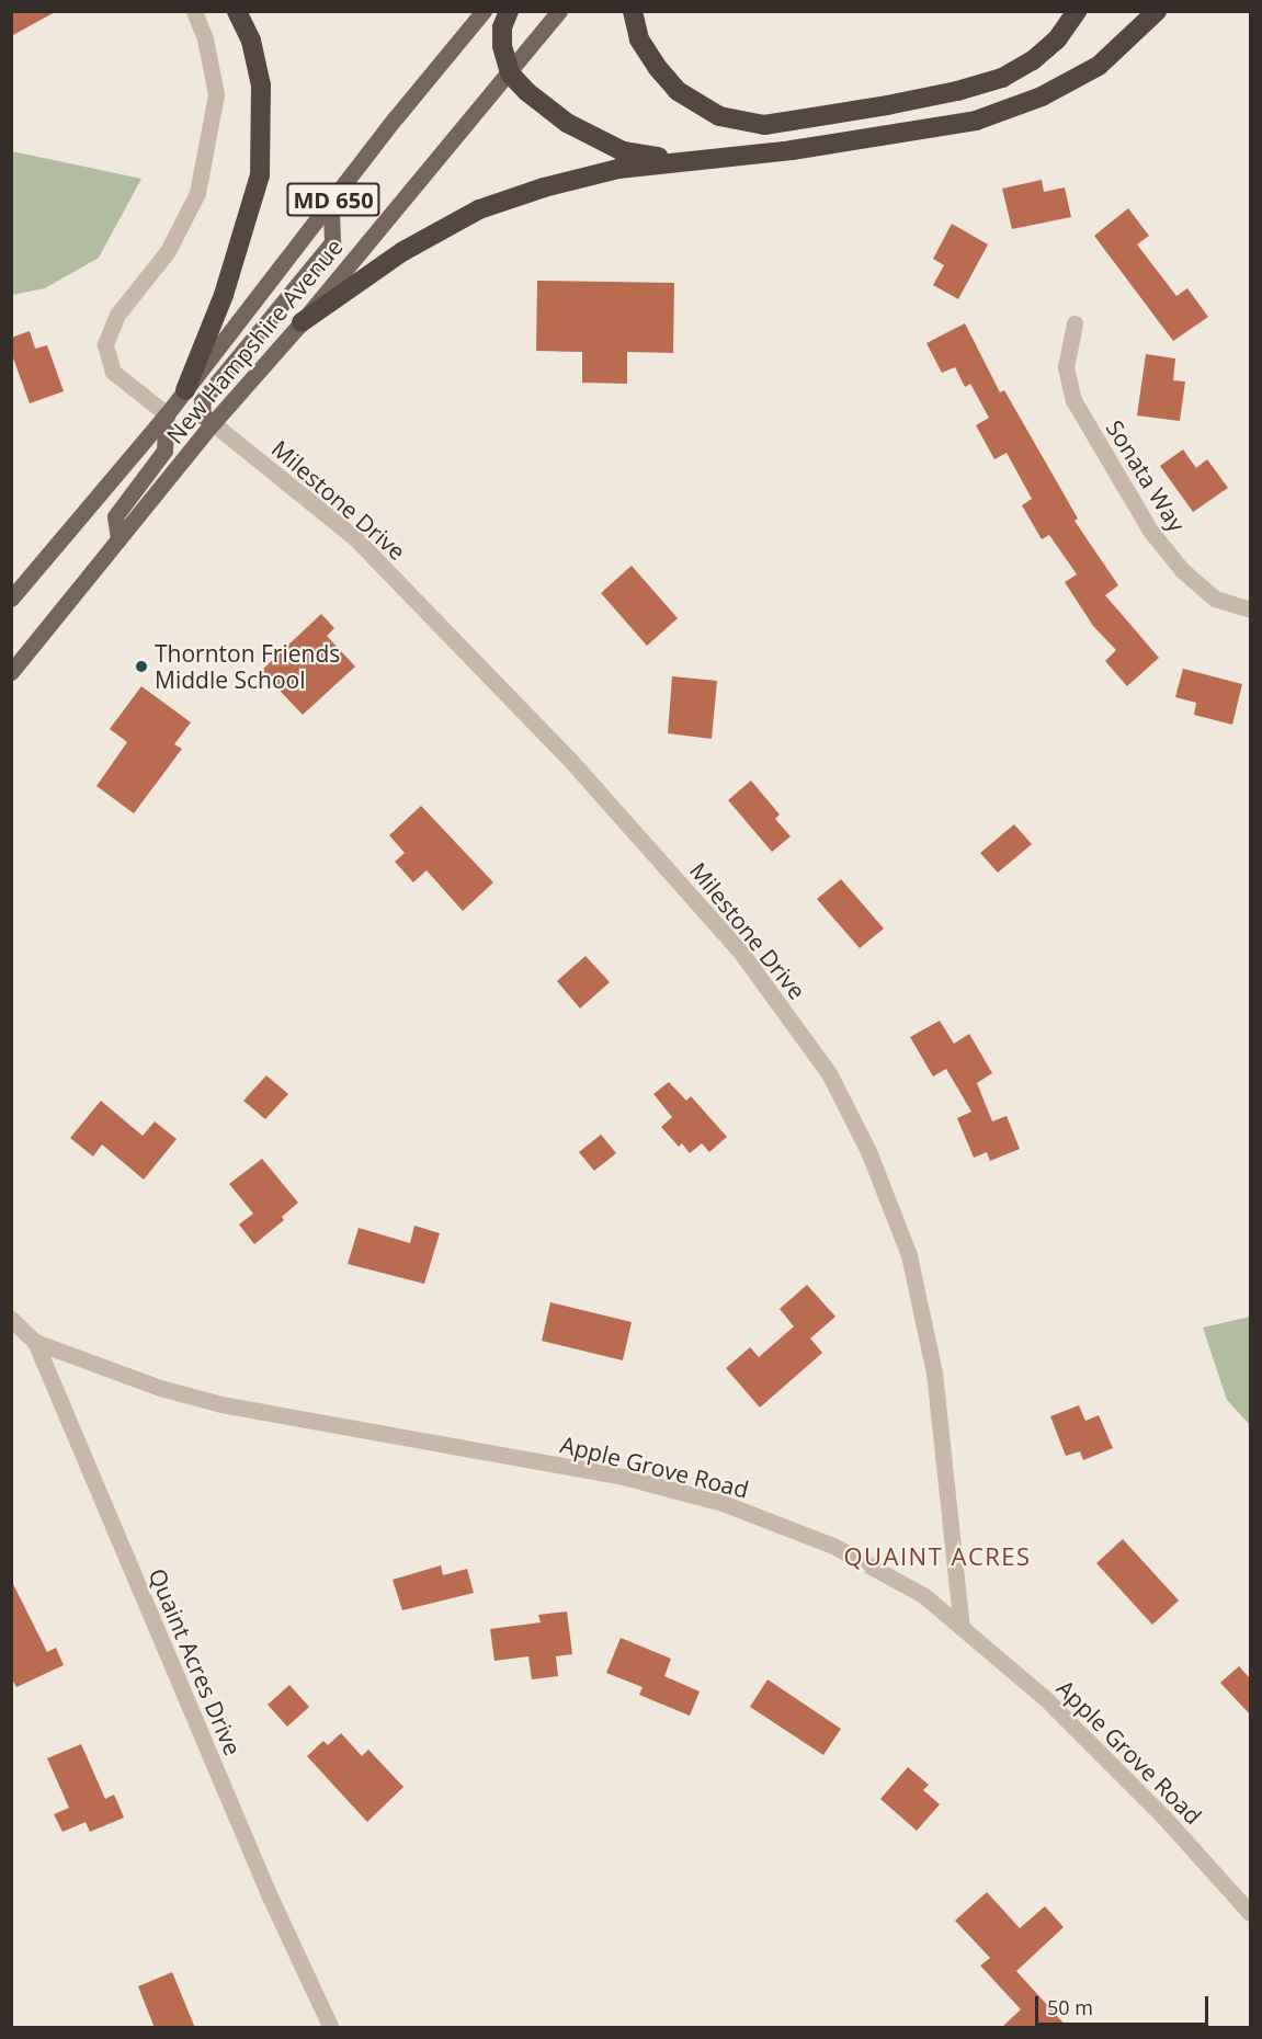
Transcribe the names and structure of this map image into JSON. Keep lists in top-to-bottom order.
{
  "streets": {
    "main road": ["MD 650", "New Hampshire Avenue"],
    "street": [
      "Sonata Way",
      "Milestone Drive",
      "Apple Grove Road",
      "Quaint Acres Drive"
    ]
  },
  "crossings": [
    ["New Hampshire Avenue", "Milestone Drive"],
    ["Milestone Drive", "Apple Grove Road"],
    ["Apple Grove Road", "Quaint Acres Drive"]
  ],
  "districts": ["QUAINT ACRES"],
  "places": ["Thornton Friends Middle School"],
  "scale_bar": "50 m"
}
